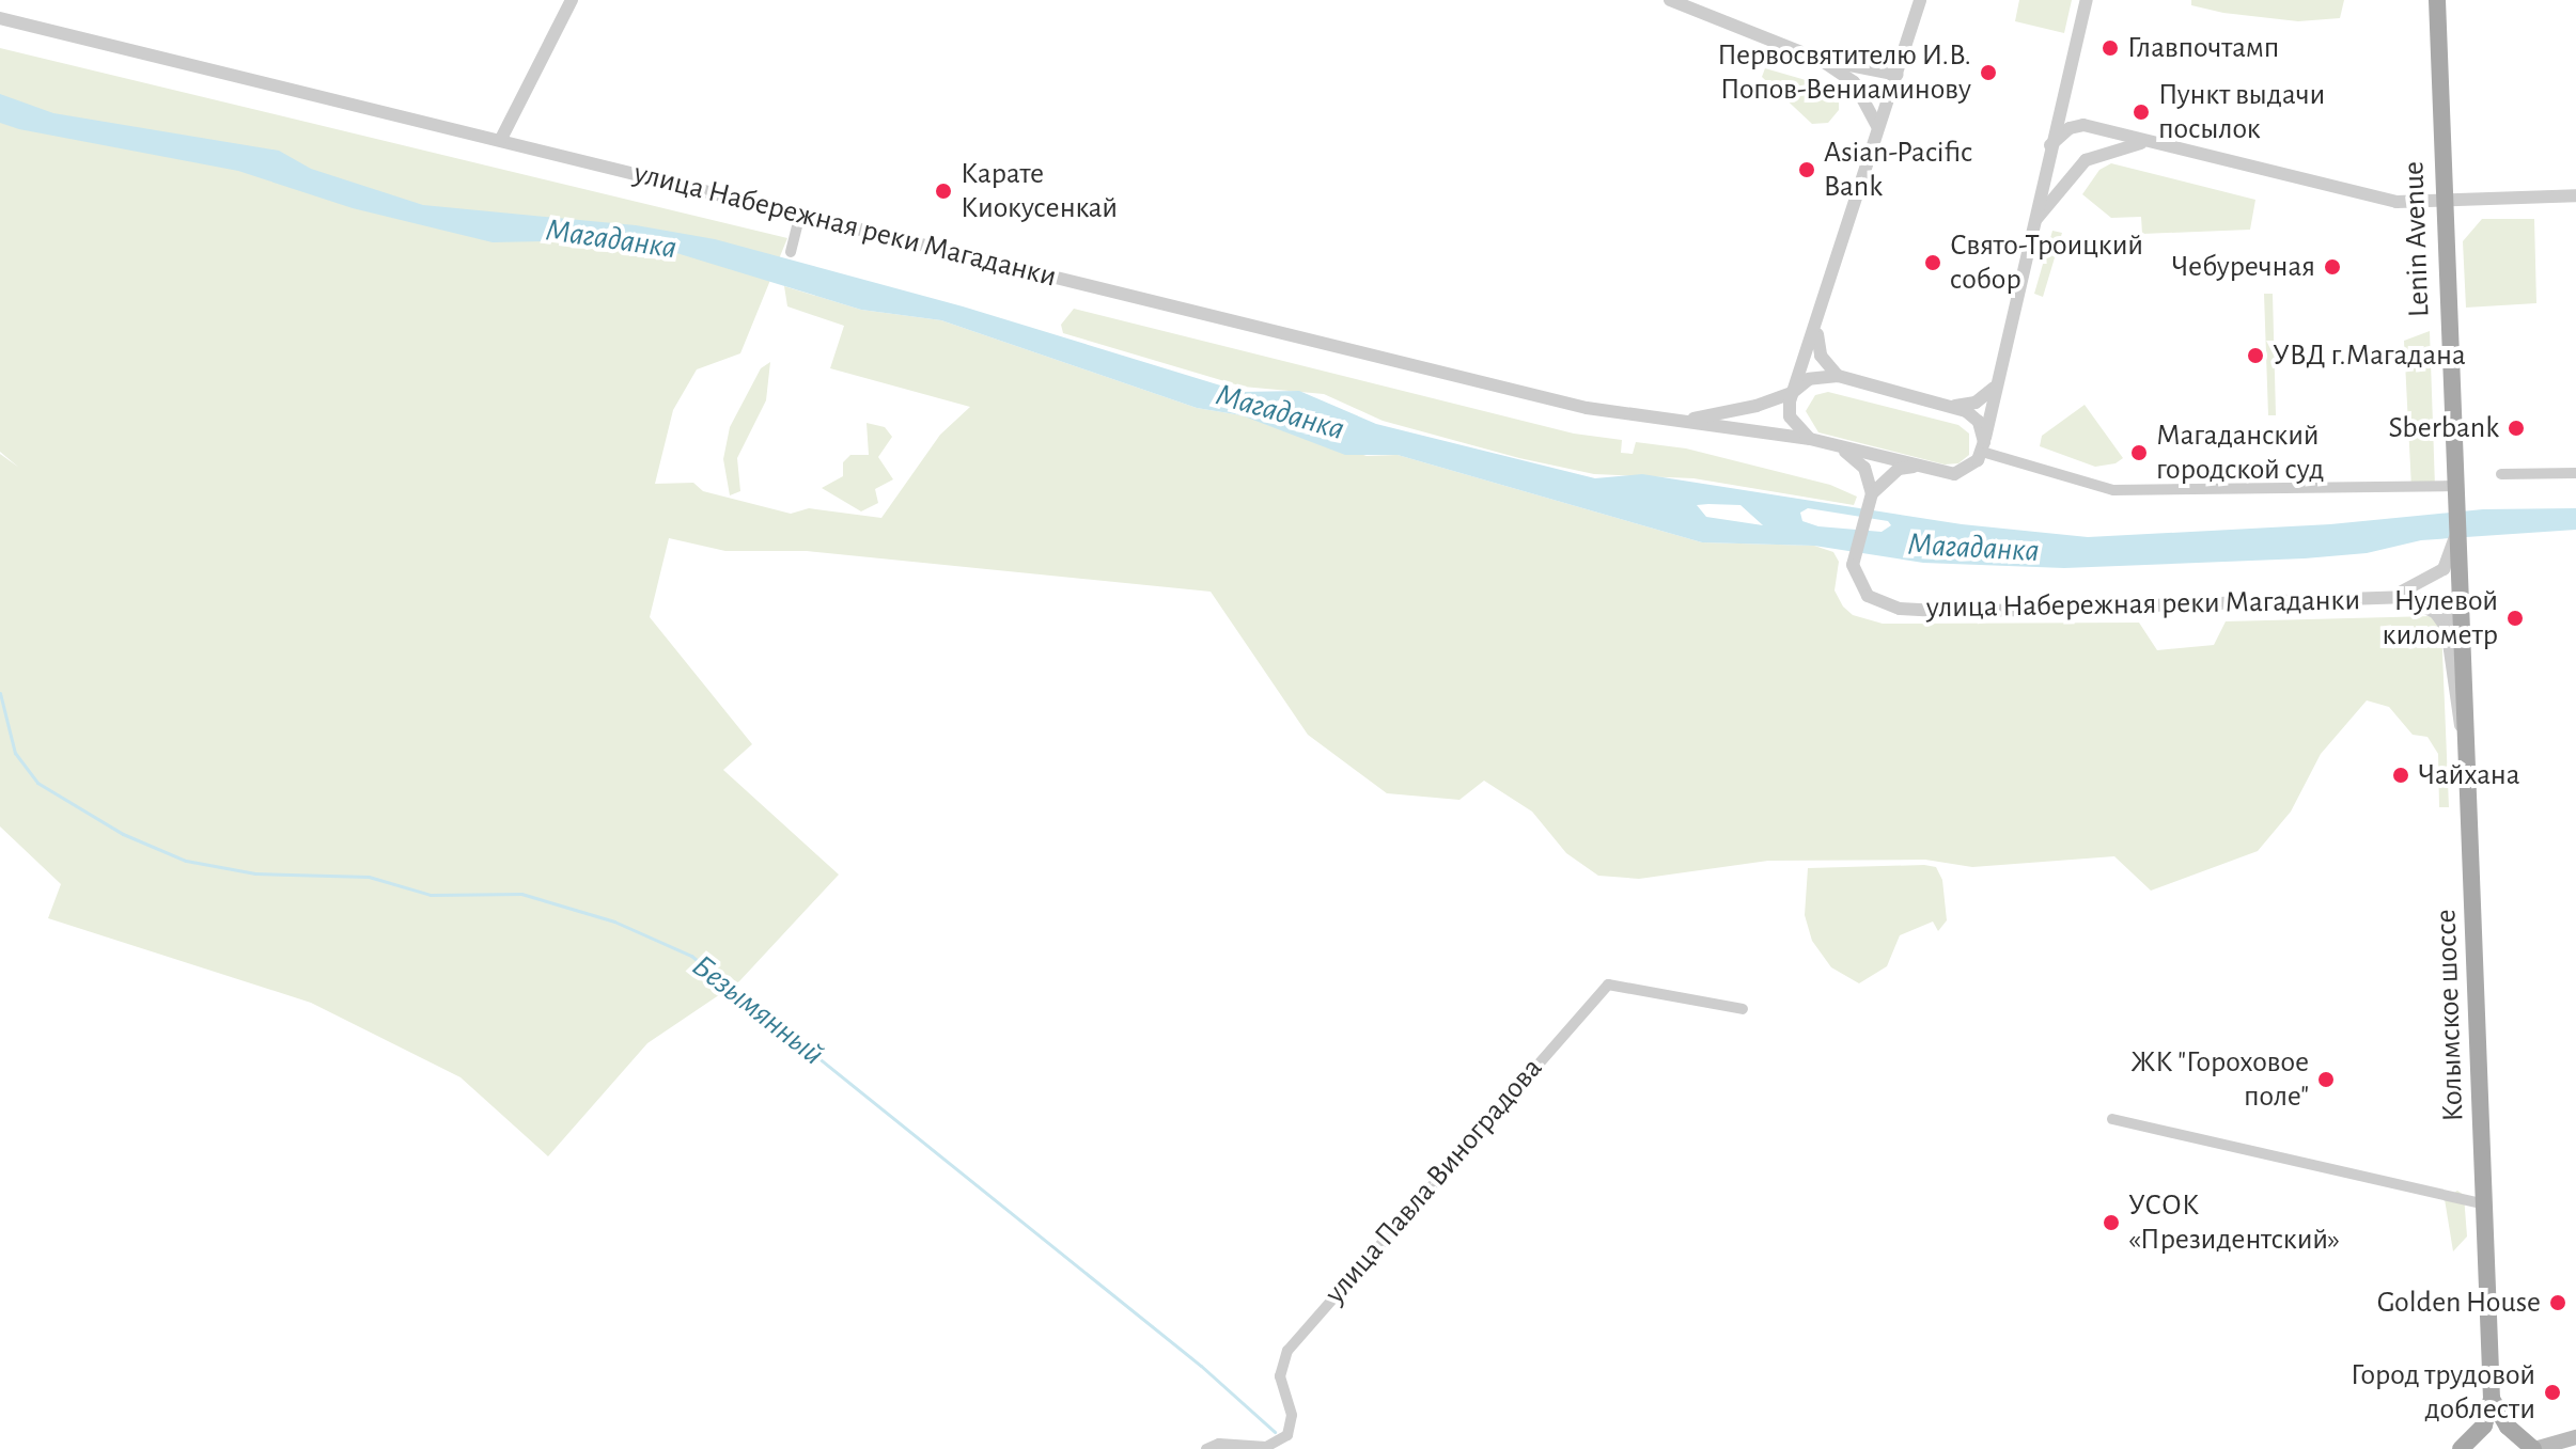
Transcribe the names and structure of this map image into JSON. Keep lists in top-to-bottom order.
{
  "streets": {
    "main road": ["Lenin Avenue", "Колымское шоссе"],
    "street": ["улица Набережная реки Магаданки", "улица Павла Виноградова"]
  },
  "crossings": [
    ["Lenin Avenue", "Колымское шоссе"]
  ],
  "water": ["Магаданка", "Безымянный"],
  "places": [
    "Главпочтамп",
    "Первосвятителю И.В. Попов-Вениаминову",
    "Пункт выдачи посылок",
    "Asian-Pacific Bank",
    "Карате Киокусенкай",
    "Свято-Троицкий собор",
    "Чебуречная",
    "УВД г.Магадана",
    "Sberbank",
    "Магаданский городской суд",
    "Нулевой километр",
    "Чайхана",
    "ЖК \"Гороховое поле\"",
    "УСОК «Президентский»",
    "Golden House",
    "Город трудовой доблести"
  ]
}
